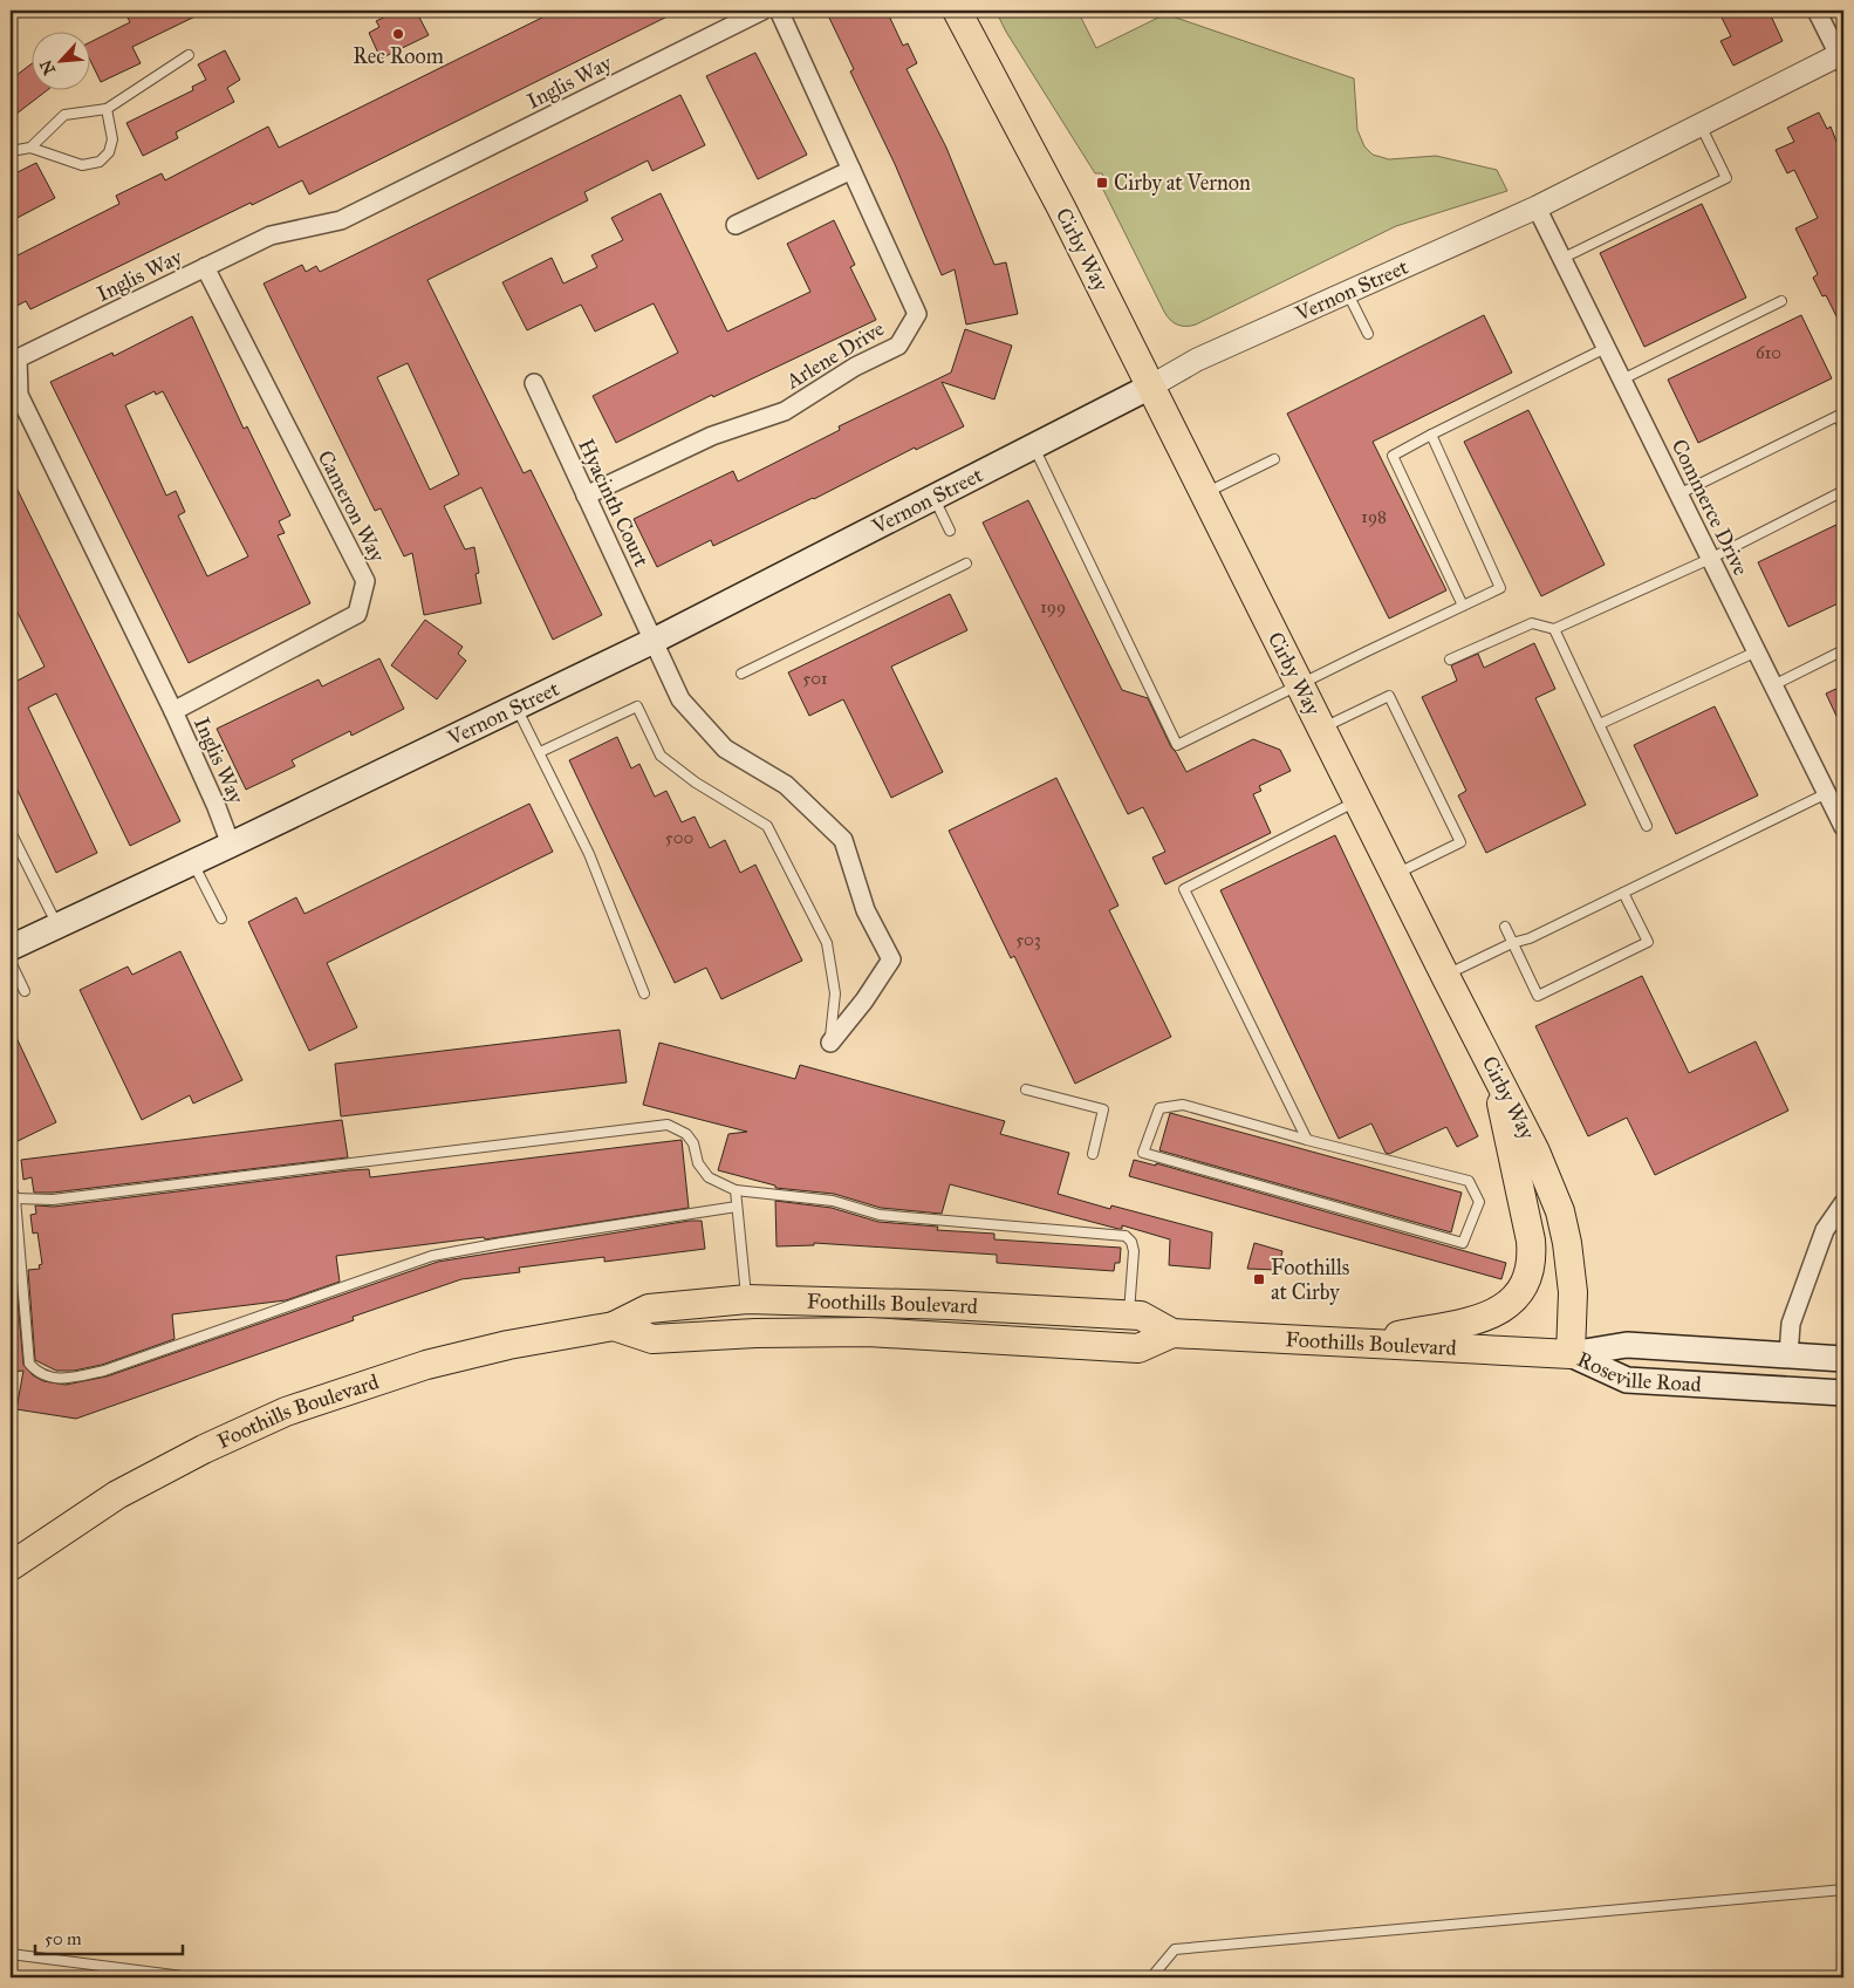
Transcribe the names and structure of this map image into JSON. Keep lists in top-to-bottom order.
{
  "streets": {
    "main road": [
      "Cirby Way",
      "Vernon Street",
      "Foothills Boulevard",
      "Roseville Road"
    ],
    "street": [
      "Inglis Way",
      "Arlene Drive",
      "Hyacinth Court",
      "Cameron Way",
      "Commerce Drive"
    ]
  },
  "crossings": [
    ["Inglis Way", "Vernon Street"],
    ["Inglis Way", "Cameron Way"],
    ["Cirby Way", "Vernon Street"],
    ["Cirby Way", "Foothills Boulevard"],
    ["Cirby Way", "Roseville Road"],
    ["Vernon Street", "Hyacinth Court"],
    ["Vernon Street", "Commerce Drive"],
    ["Arlene Drive", "Hyacinth Court"],
    ["Foothills Boulevard", "Roseville Road"]
  ],
  "places": {
    "other": ["Rec Room"],
    "transit": ["Cirby at Vernon", "Foothills at Cirby"]
  },
  "house_numbers": [
    "610",
    "198",
    "199",
    "501",
    "500",
    "503"
  ],
  "scale_bar": "50 m",
  "north": "bottom left"
}
